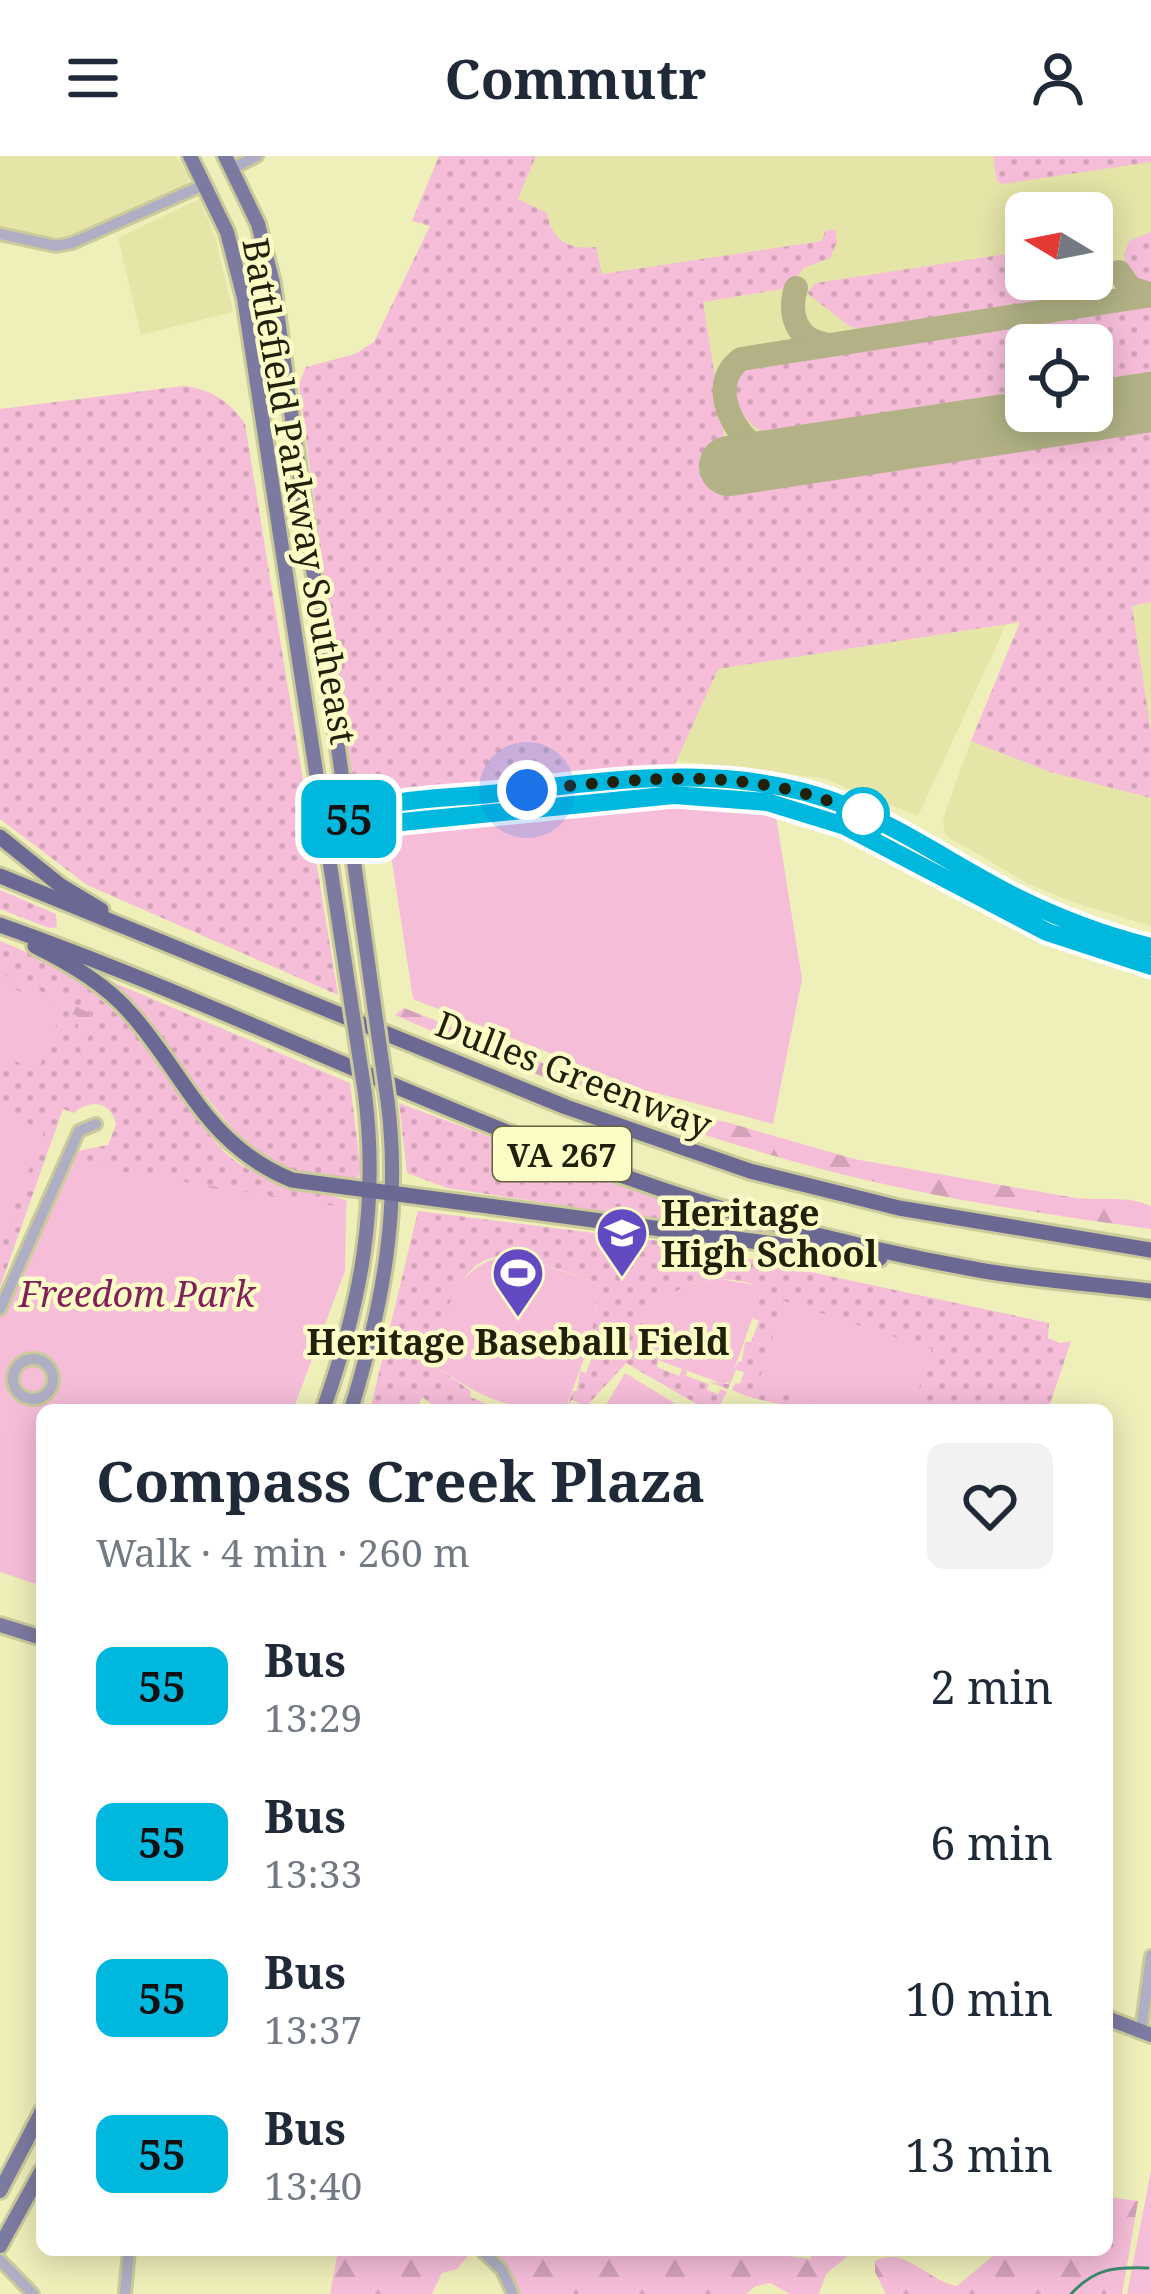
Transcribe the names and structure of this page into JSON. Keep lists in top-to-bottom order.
{
  "streets": {
    "highway": ["Dulles Greenway", "VA 267"],
    "main road": ["Battlefield Parkway Southeast"]
  },
  "parks": ["Freedom Park"],
  "places": {
    "school or university": ["Heritage High School"],
    "sports": ["Heritage Baseball Field"]
  },
  "lines": ["bus line 55"],
  "north": "left",
  "page": {
    "header": "Commutr",
    "on_map": "55",
    "heading": ["Compass Creek Plaza", "Walk · 4 min · 260 m"],
    "list": [
      {
        "mark": "55",
        "name": "Bus",
        "note": "13:29",
        "value": "2 min"
      },
      {
        "mark": "55",
        "name": "Bus",
        "note": "13:33",
        "value": "6 min"
      },
      {
        "mark": "55",
        "name": "Bus",
        "note": "13:37",
        "value": "10 min"
      },
      {
        "mark": "55",
        "name": "Bus",
        "note": "13:40",
        "value": "13 min"
      }
    ]
  }
}
